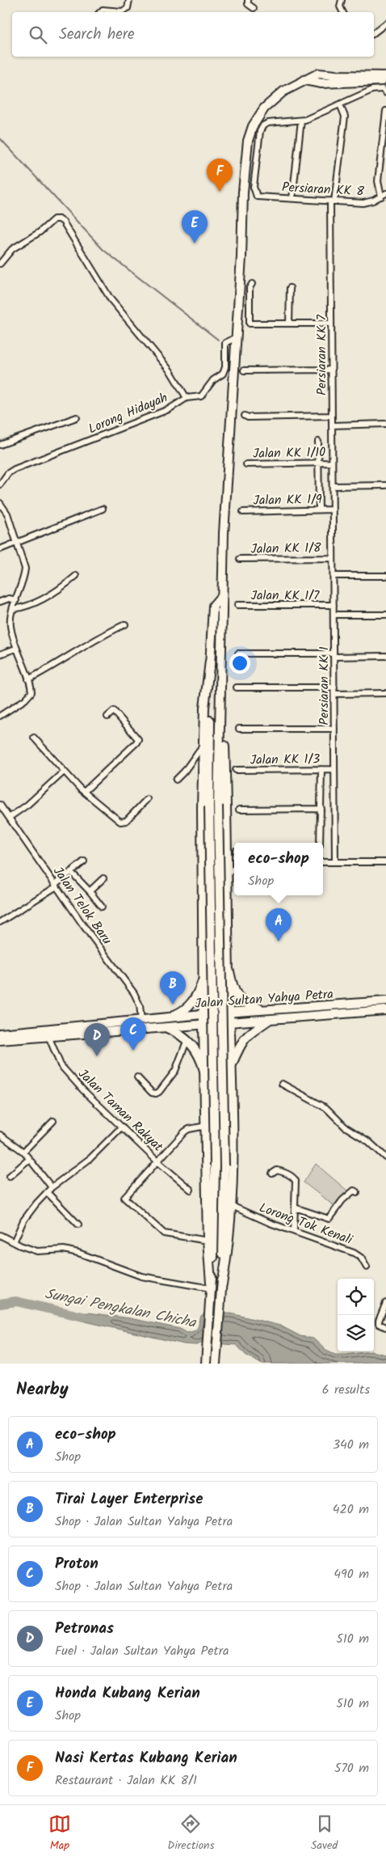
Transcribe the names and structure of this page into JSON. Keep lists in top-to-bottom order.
{
  "streets": {
    "main road": ["Jalan Sultan Yahya Petra"],
    "street": [
      "Persiaran KK 8",
      "Persiaran KK 7",
      "Lorong Hidayah",
      "Jalan KK 1/10",
      "Jalan KK 1/9",
      "Jalan KK 1/8",
      "Jalan KK 1/7",
      "Persiaran KK 1",
      "Jalan KK 1/3",
      "Jalan Telok Baru",
      "Jalan Taman Rakyat",
      "Lorong Tok Kenali"
    ]
  },
  "crossings": [
    ["Persiaran KK 8", "Persiaran KK 7"],
    ["Persiaran KK 7", "Jalan KK 1/10"],
    ["Persiaran KK 7", "Jalan KK 1/9"],
    ["Persiaran KK 7", "Persiaran KK 1"],
    ["Jalan KK 1/9", "Persiaran KK 1"],
    ["Jalan KK 1/8", "Persiaran KK 1"],
    ["Jalan KK 1/7", "Persiaran KK 1"],
    ["Persiaran KK 1", "Jalan KK 1/3"],
    ["Jalan Telok Baru", "Jalan Sultan Yahya Petra"],
    ["Jalan Sultan Yahya Petra", "Jalan Taman Rakyat"]
  ],
  "water": ["Sungai Pengkalan Chicha"],
  "page": {
    "search": "Search here",
    "pins": [
      "F",
      "E",
      "A",
      "B",
      "C",
      "D"
    ],
    "popup": ["eco-shop", "Shop"],
    "heading": ["Nearby", "6 results"],
    "list": [
      {
        "mark": "A",
        "name": "eco-shop",
        "note": "Shop",
        "value": "340 m"
      },
      {
        "mark": "B",
        "name": "Tirai Layer Enterprise",
        "note": "Shop · Jalan Sultan Yahya Petra",
        "value": "420 m"
      },
      {
        "mark": "C",
        "name": "Proton",
        "note": "Shop · Jalan Sultan Yahya Petra",
        "value": "490 m"
      },
      {
        "mark": "D",
        "name": "Petronas",
        "note": "Fuel · Jalan Sultan Yahya Petra",
        "value": "510 m"
      },
      {
        "mark": "E",
        "name": "Honda Kubang Kerian",
        "note": "Shop",
        "value": "510 m"
      },
      {
        "mark": "F",
        "name": "Nasi Kertas Kubang Kerian",
        "note": "Restaurant · Jalan KK 8/1",
        "value": "570 m"
      }
    ],
    "nav": ["Map", "Directions", "Saved"]
  }
}
